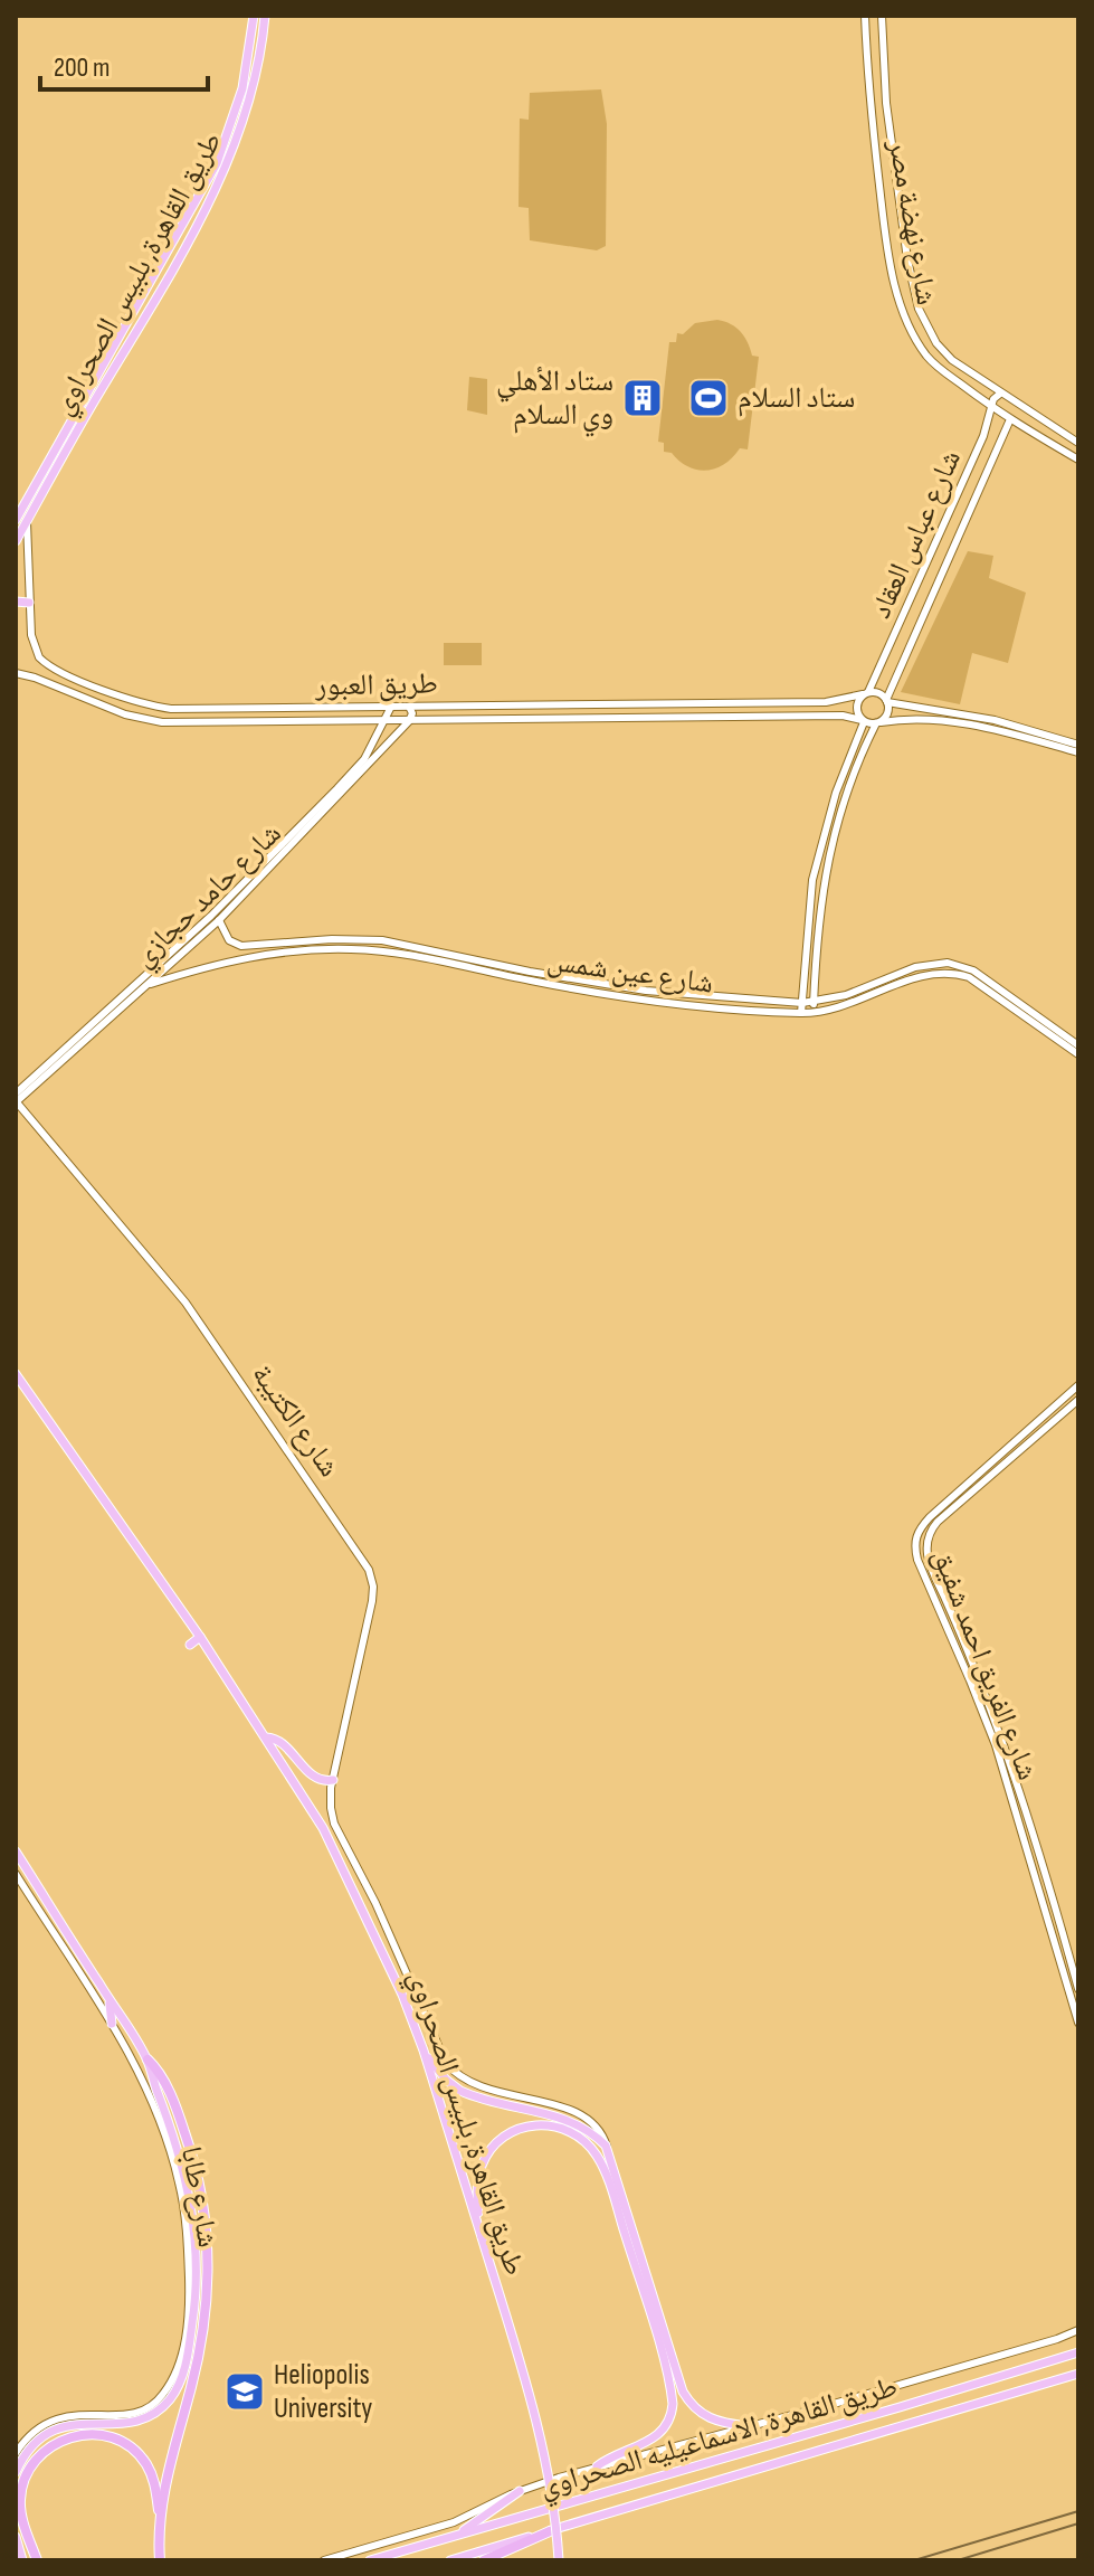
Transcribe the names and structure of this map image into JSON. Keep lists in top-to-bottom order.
{
  "streets": {
    "highway": ["طريق القاهرة, بلبيس الصحراوي", "طريق القاهرة, الاسماعيليه الصحراوي"],
    "street": [
      "شارع نهضة مصر",
      "شارع عباس العقاد",
      "طريق العبور",
      "شارع حامد حجازي",
      "شارع عين شمس",
      "شارع الكتيبة",
      "شارع الفريق احمد شفيق",
      "شارع طابا"
    ]
  },
  "crossings": [
    ["شارع نهضة مصر", "شارع عباس العقاد"],
    ["شارع عباس العقاد", "طريق العبور"],
    ["طريق العبور", "شارع حامد حجازي"],
    ["شارع حامد حجازي", "شارع عين شمس"],
    ["شارع حامد حجازي", "شارع الكتيبة"]
  ],
  "places": {
    "building": ["ستاد الأهلي وي السلام"],
    "sports": ["ستاد السلام"],
    "school or university": ["Heliopolis University"]
  },
  "scale_bar": "200 m"
}
